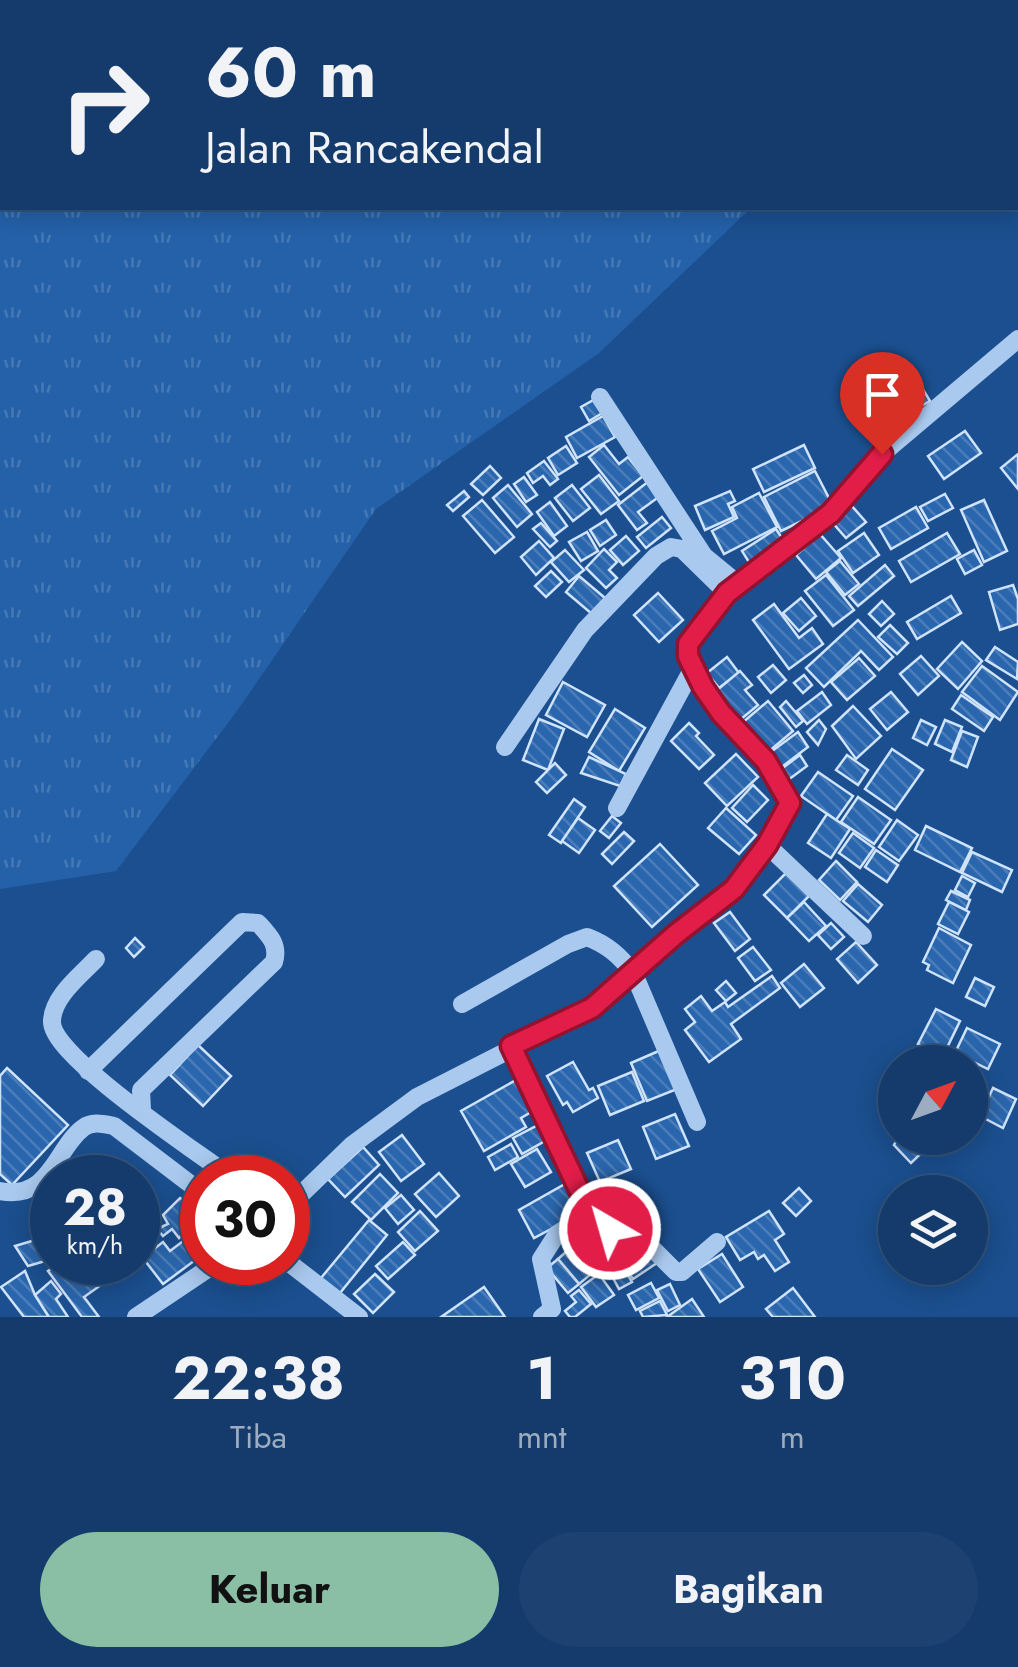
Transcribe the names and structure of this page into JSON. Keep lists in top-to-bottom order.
{
  "north": "top right",
  "page": {
    "turn": ["60 m", "Jalan Rancakendal"],
    "speed": "28 km/h",
    "limit": "30",
    "eta": [
      "22:38",
      "Tiba",
      "1",
      "mnt",
      "310",
      "m"
    ],
    "buttons": ["Keluar", "Bagikan"]
  }
}
